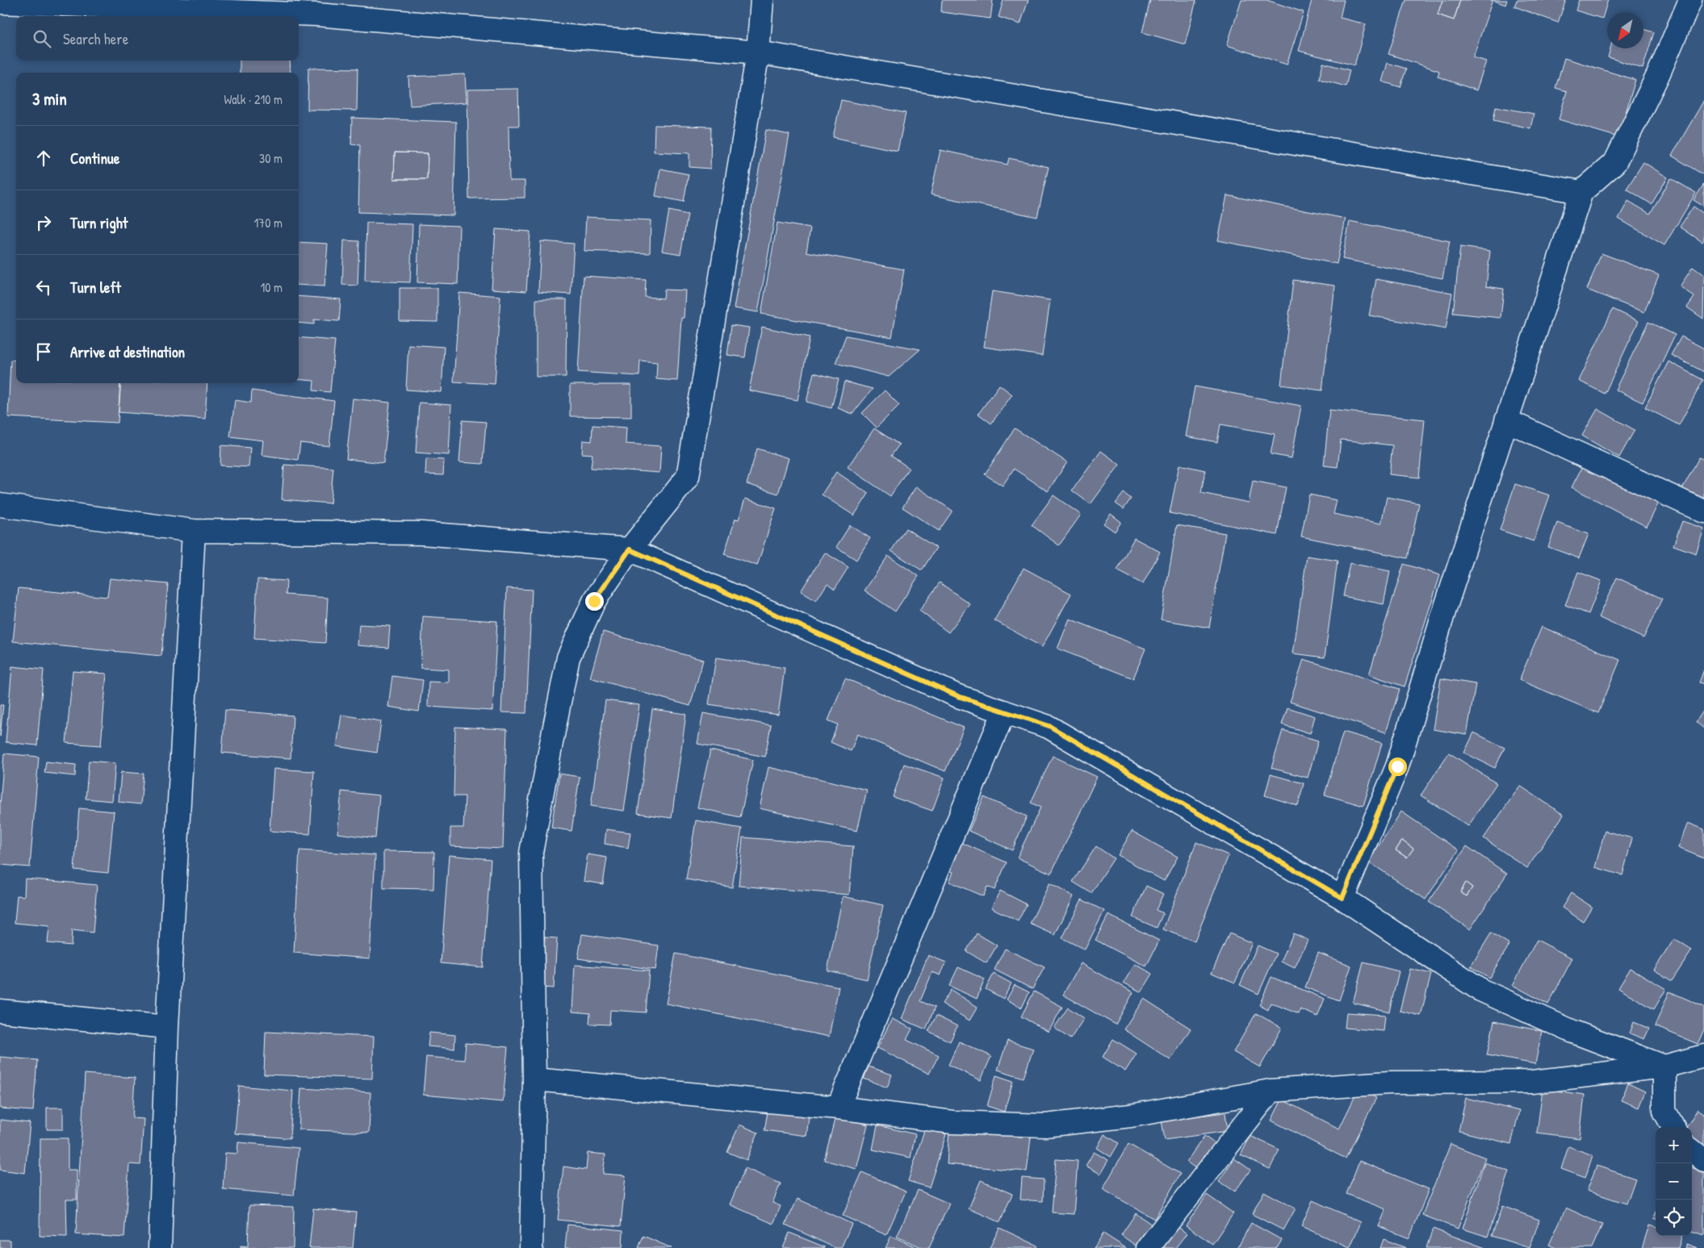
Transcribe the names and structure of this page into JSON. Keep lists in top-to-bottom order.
{
  "north": "bottom left",
  "page": {
    "search": "Search here",
    "heading": ["3 min", "Walk · 210 m"],
    "list": [
      ["Continue", "30 m"],
      ["Turn right", "170 m"],
      ["Turn left", "10 m"],
      "Arrive at destination"
    ],
    "map_buttons": ["+", "−"]
  }
}
